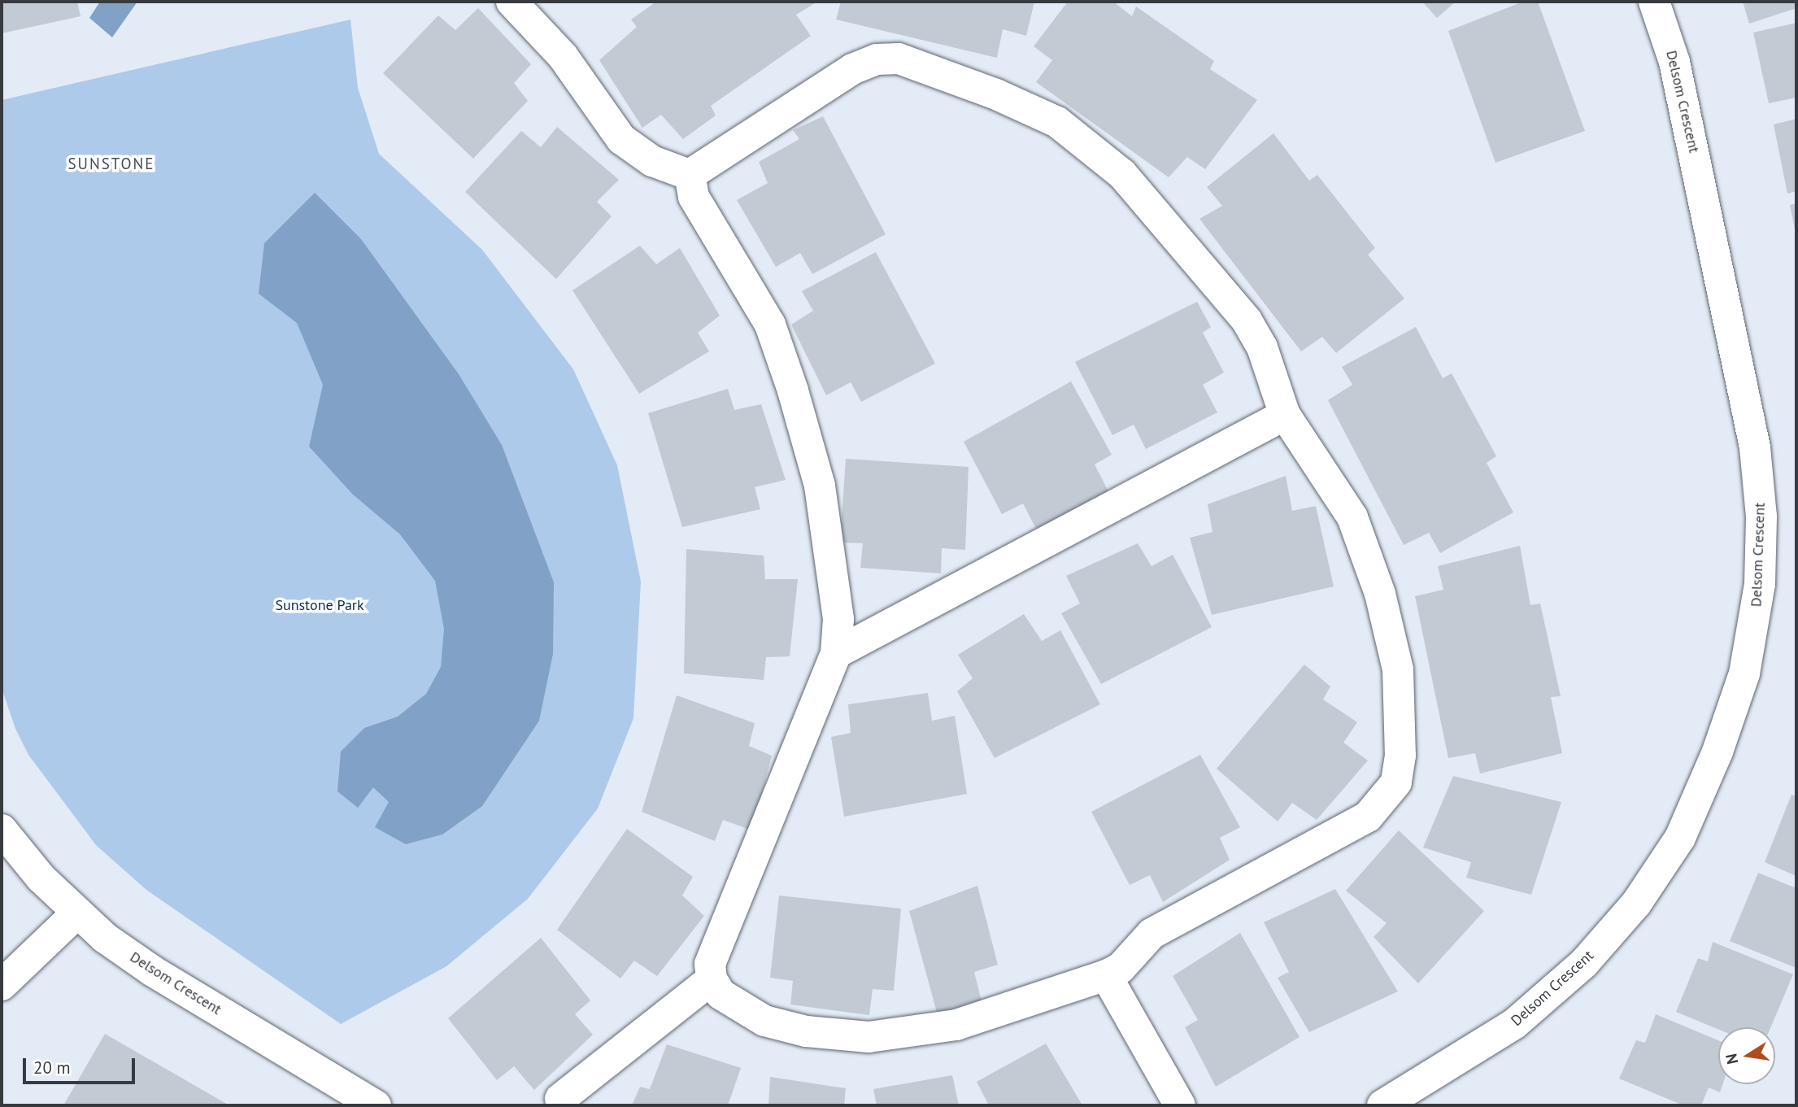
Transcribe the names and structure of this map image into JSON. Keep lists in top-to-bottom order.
{
  "streets": {
    "street": ["Delsom Crescent"]
  },
  "districts": ["SUNSTONE"],
  "parks": ["Sunstone Park"],
  "scale_bar": "20 m",
  "north": "left"
}
